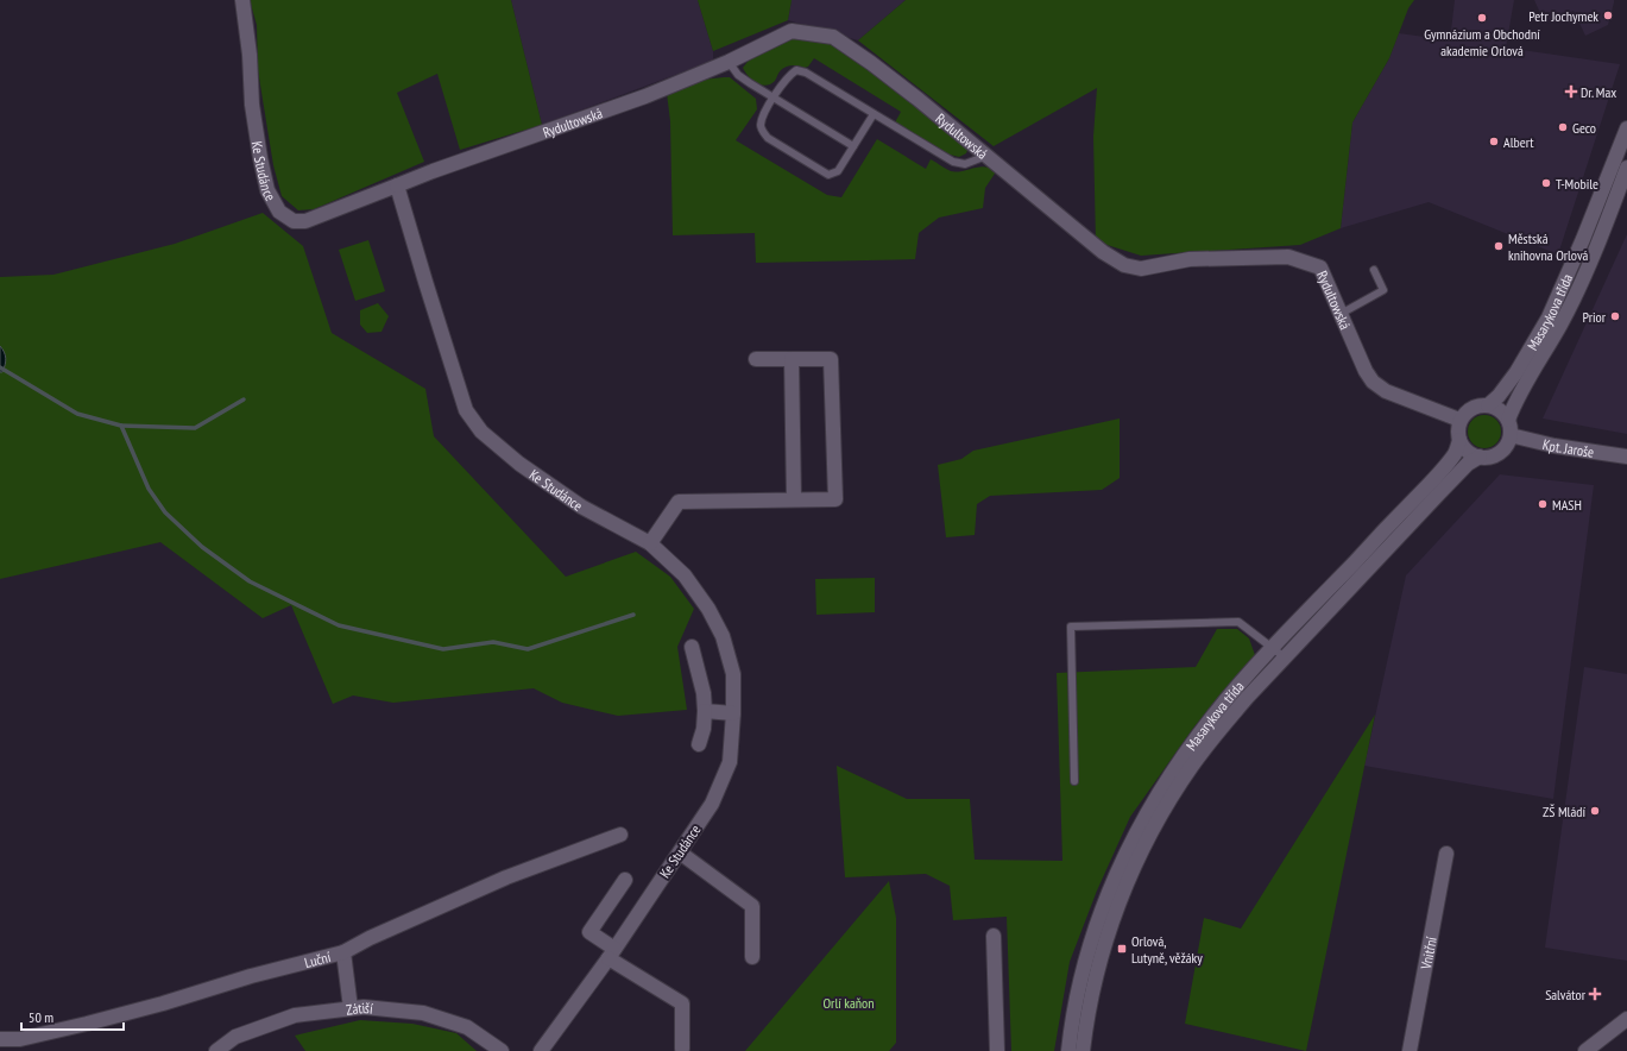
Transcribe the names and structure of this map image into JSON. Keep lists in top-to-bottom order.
{
  "streets": {
    "street": [
      "Rydultowská",
      "Ke Studánce",
      "Masarykova třída",
      "Kpt. Jaroše",
      "Vnitřní",
      "Luční",
      "Zátiší"
    ]
  },
  "crossings": [
    ["Rydultowská", "Ke Studánce"],
    ["Rydultowská", "Masarykova třída"],
    ["Rydultowská", "Kpt. Jaroše"],
    ["Masarykova třída", "Kpt. Jaroše"]
  ],
  "parks": ["Orlí kaňon"],
  "places": {
    "other": [
      "Petr Jochymek",
      "Gymnázium a Obchodní akademie Orlová",
      "Geco",
      "Albert",
      "T-Mobile",
      "Městská knihovna Orlová",
      "Prior",
      "MASH",
      "ZŠ Mládí"
    ],
    "health": ["Dr. Max", "Salvátor"],
    "transit": ["Orlová, Lutyně, věžáky"]
  },
  "scale_bar": "50 m"
}
